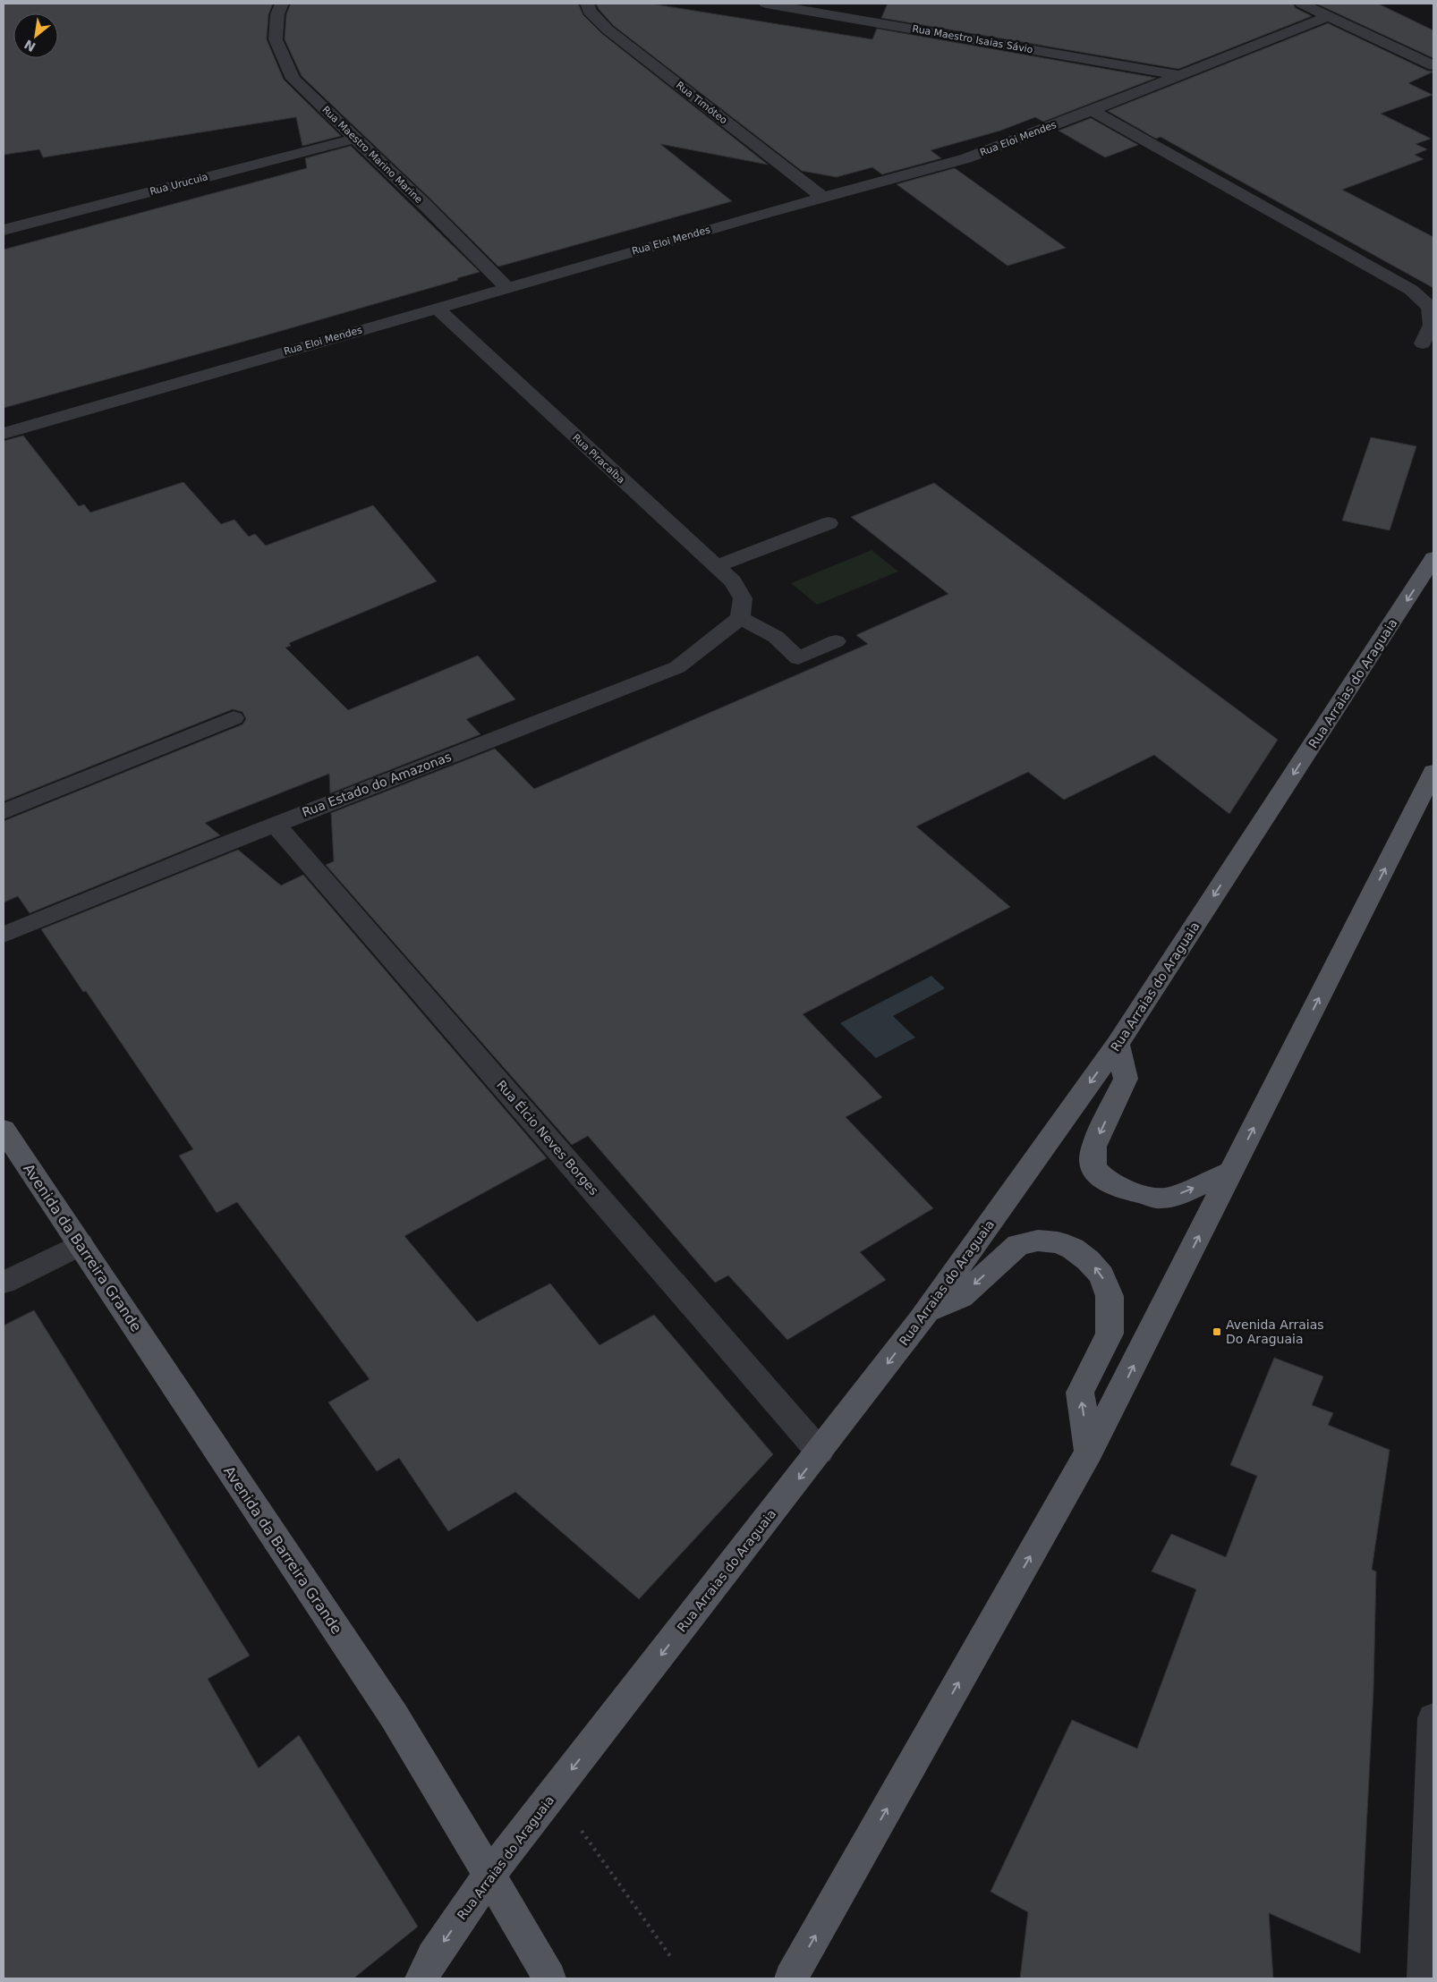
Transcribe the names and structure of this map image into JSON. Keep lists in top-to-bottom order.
{
  "streets": {
    "main road": ["Rua Arraias do Araguaia", "Avenida da Barreira Grande"],
    "street": [
      "Rua Maestro Isaias Sávio",
      "Rua Timóteo",
      "Rua Eloi Mendes",
      "Rua Maestro Marino Marine",
      "Rua Urucuia",
      "Rua Piracaíba",
      "Rua Estado do Amazonas",
      "Rua Élcio Neves Borges"
    ]
  },
  "crossings": [
    ["Rua Maestro Isaias Sávio", "Rua Eloi Mendes"],
    ["Rua Timóteo", "Rua Eloi Mendes"],
    ["Rua Eloi Mendes", "Rua Maestro Marino Marine"],
    ["Rua Eloi Mendes", "Rua Piracaíba"],
    ["Rua Maestro Marino Marine", "Rua Urucuia"],
    ["Rua Piracaíba", "Rua Estado do Amazonas"],
    ["Rua Arraias do Araguaia", "Rua Élcio Neves Borges"],
    ["Rua Arraias do Araguaia", "Avenida da Barreira Grande"],
    ["Rua Estado do Amazonas", "Rua Élcio Neves Borges"]
  ],
  "places": {
    "transit": ["Avenida Arraias Do Araguaia"]
  },
  "north": "bottom left"
}
